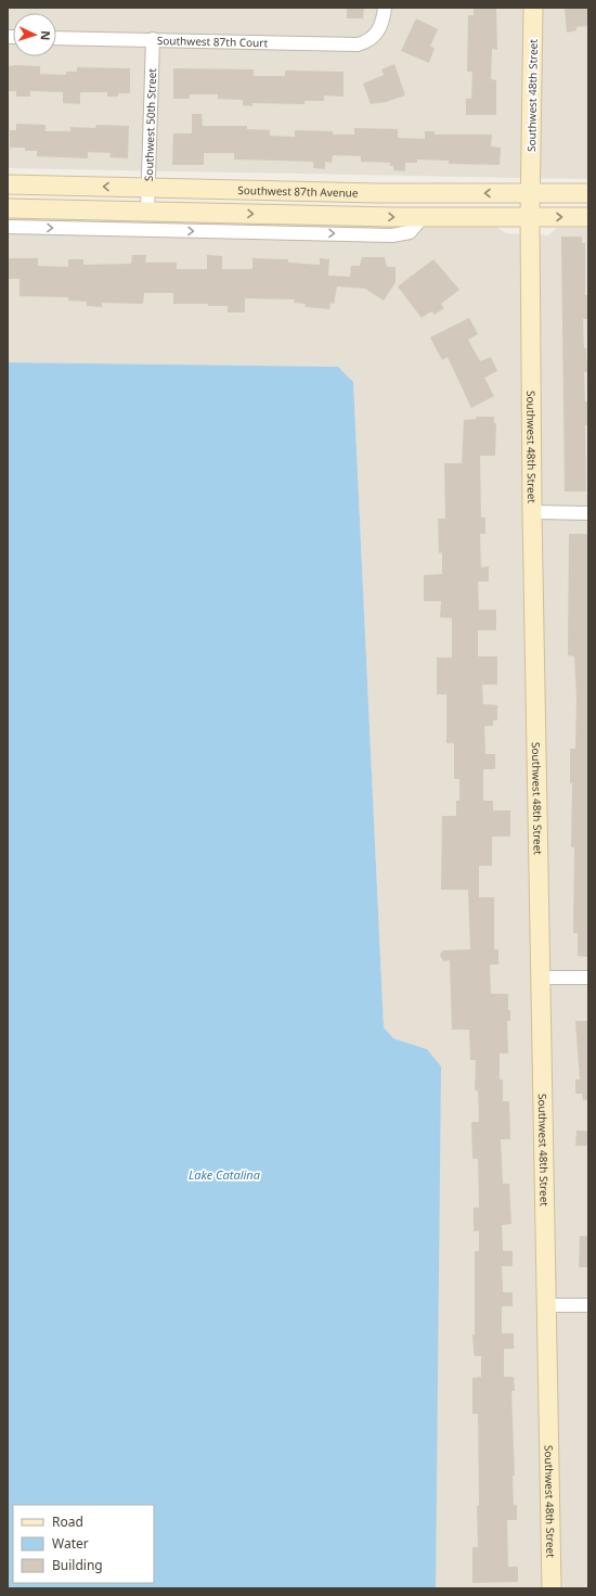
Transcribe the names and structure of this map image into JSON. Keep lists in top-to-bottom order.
{
  "streets": {
    "street": [
      "Southwest 87th Court",
      "Southwest 48th Street",
      "Southwest 50th Street",
      "Southwest 87th Avenue"
    ]
  },
  "crossings": [
    ["Southwest 87th Court", "Southwest 50th Street"],
    ["Southwest 48th Street", "Southwest 87th Avenue"],
    ["Southwest 50th Street", "Southwest 87th Avenue"]
  ],
  "water": ["Lake Catalina"],
  "legend": ["Road", "Water", "Building"],
  "north": "right"
}
